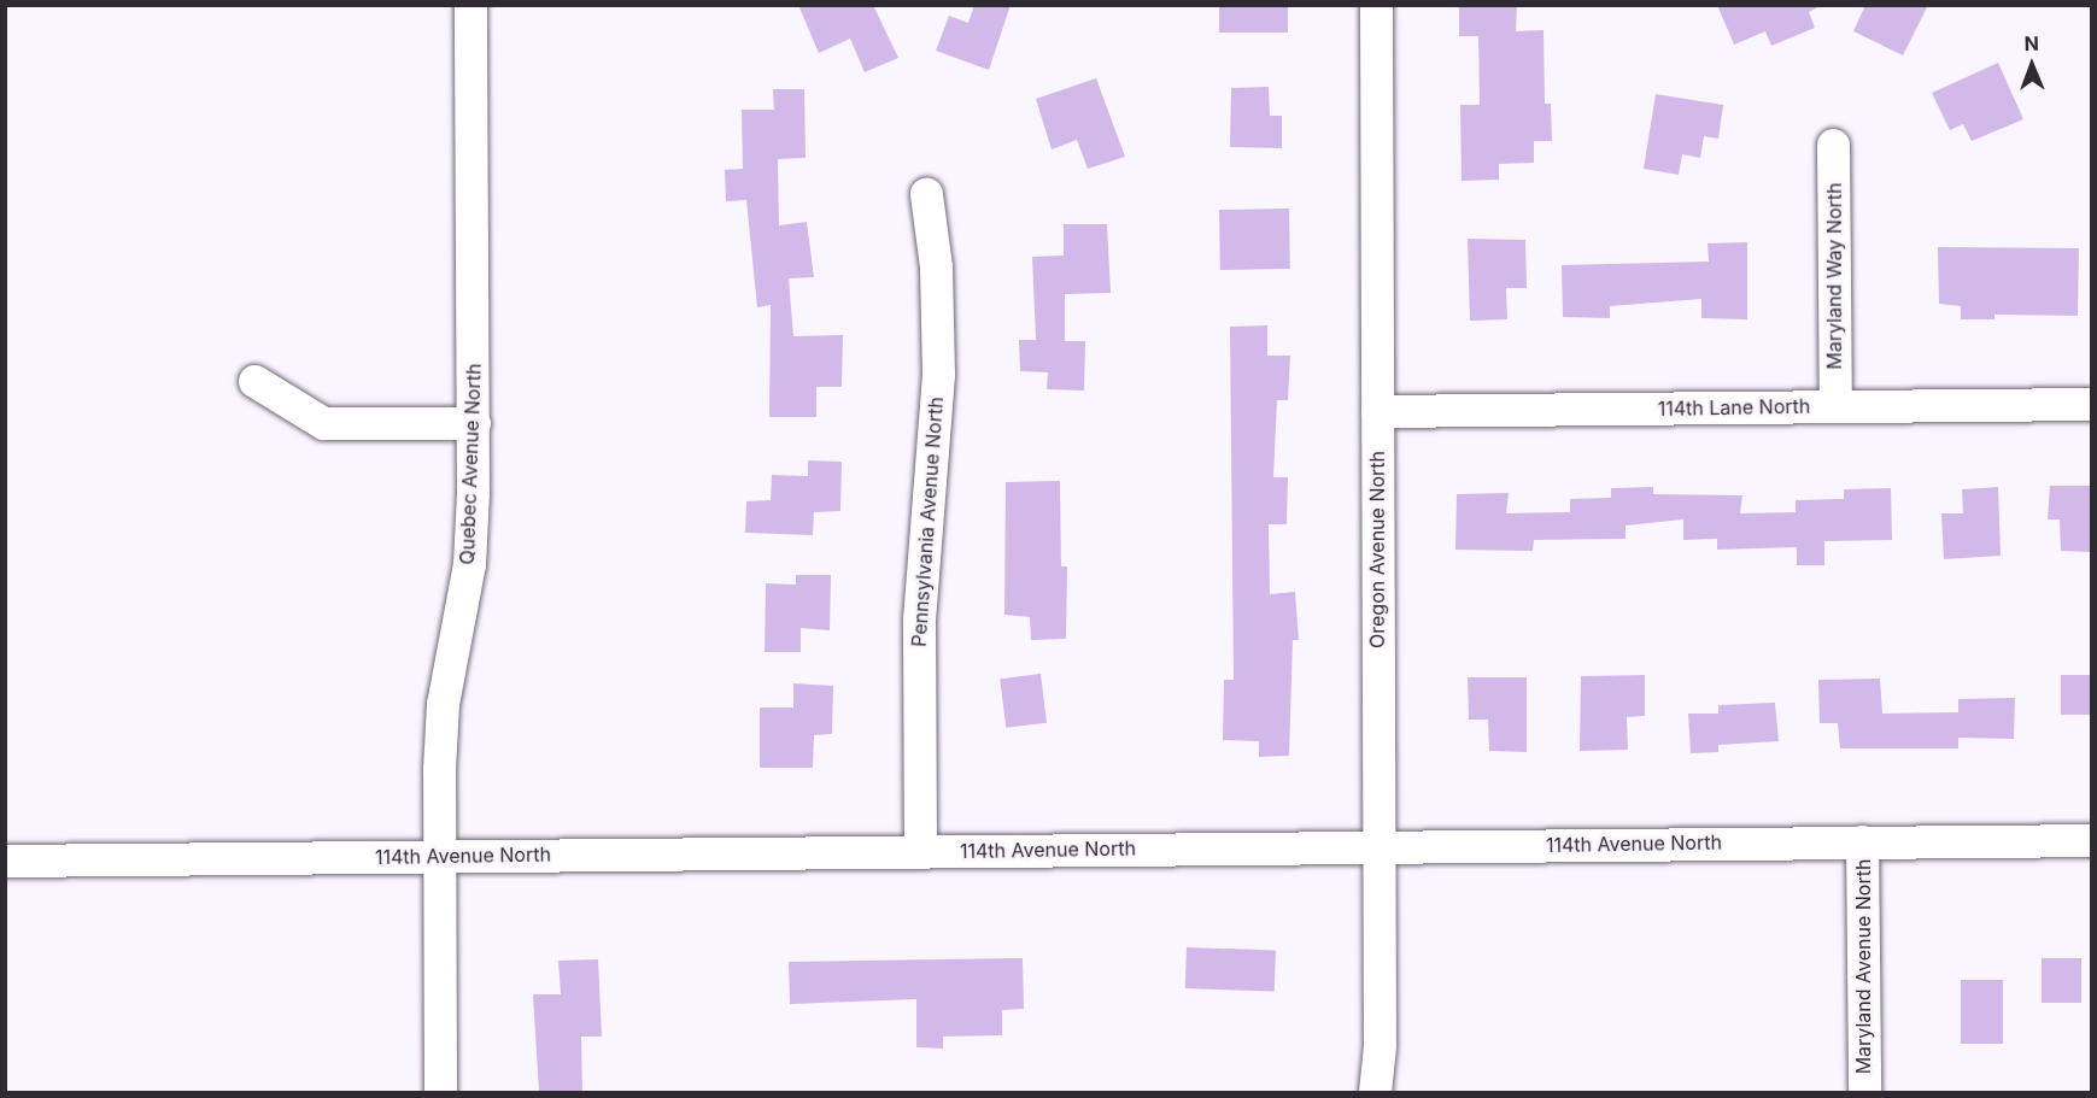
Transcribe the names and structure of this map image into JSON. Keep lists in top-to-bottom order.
{
  "streets": {
    "street": [
      "Maryland Way North",
      "114th Lane North",
      "Quebec Avenue North",
      "Pennsylvania Avenue North",
      "Oregon Avenue North",
      "114th Avenue North",
      "Maryland Avenue North"
    ]
  },
  "crossings": [
    ["Maryland Way North", "114th Lane North"],
    ["114th Lane North", "Oregon Avenue North"],
    ["Quebec Avenue North", "114th Avenue North"],
    ["Pennsylvania Avenue North", "114th Avenue North"],
    ["Oregon Avenue North", "114th Avenue North"],
    ["114th Avenue North", "Maryland Avenue North"]
  ],
  "north": "top"
}
